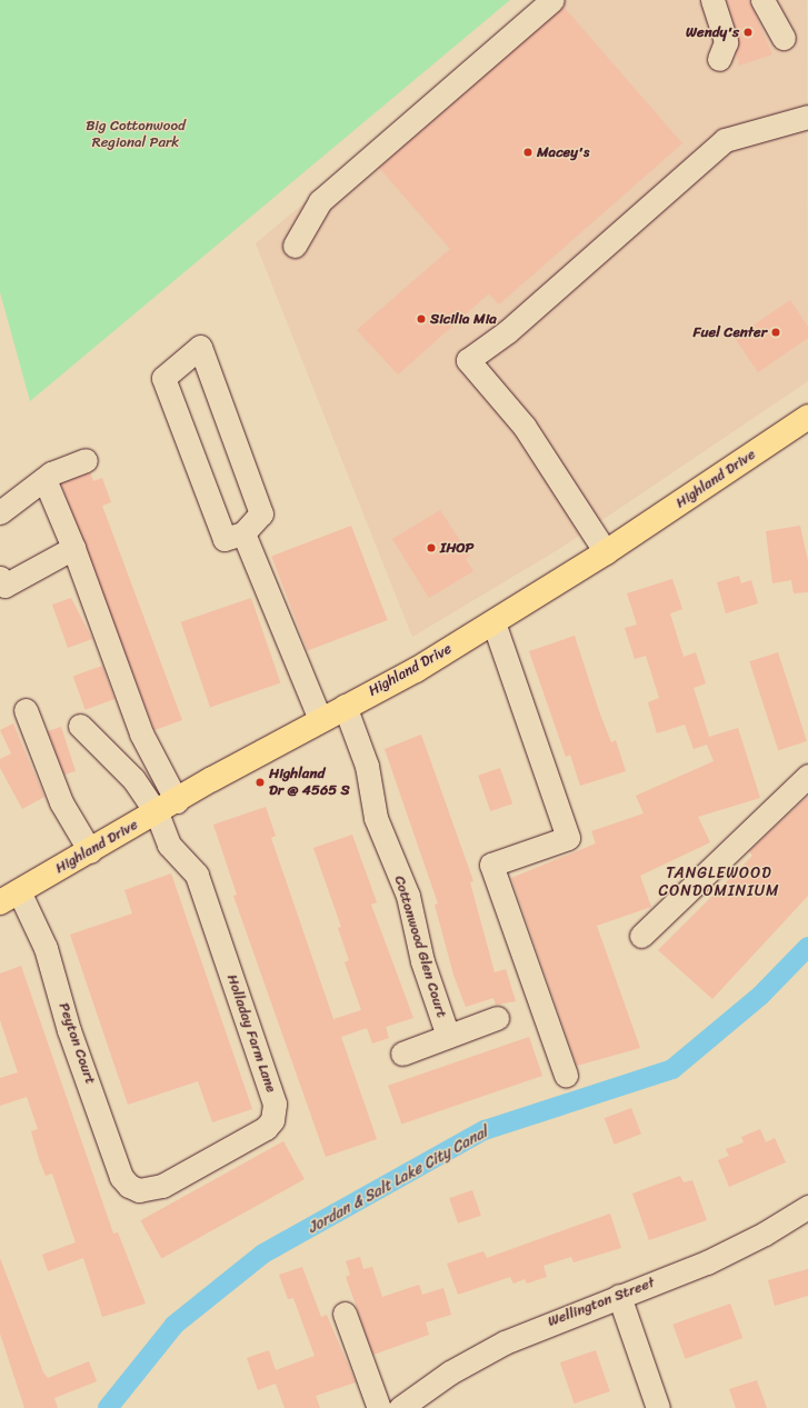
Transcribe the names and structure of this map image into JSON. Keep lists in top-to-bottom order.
{
  "streets": {
    "main road": ["Highland Drive"],
    "street": [
      "Cottonwood Glen Court",
      "Holladay Farm Lane",
      "Peyton Court",
      "Wellington Street"
    ]
  },
  "crossings": [
    ["Highland Drive", "Cottonwood Glen Court"],
    ["Highland Drive", "Holladay Farm Lane"],
    ["Highland Drive", "Peyton Court"],
    ["Holladay Farm Lane", "Peyton Court"]
  ],
  "districts": ["TANGLEWOOD CONDOMINIUM"],
  "water": ["Jordan & Salt Lake City Canal"],
  "parks": ["Big Cottonwood Regional Park"],
  "places": [
    "Wendy's",
    "Macey's",
    "Sicilia Mia",
    "Fuel Center",
    "IHOP",
    "Highland Dr @ 4565 S"
  ]
}
